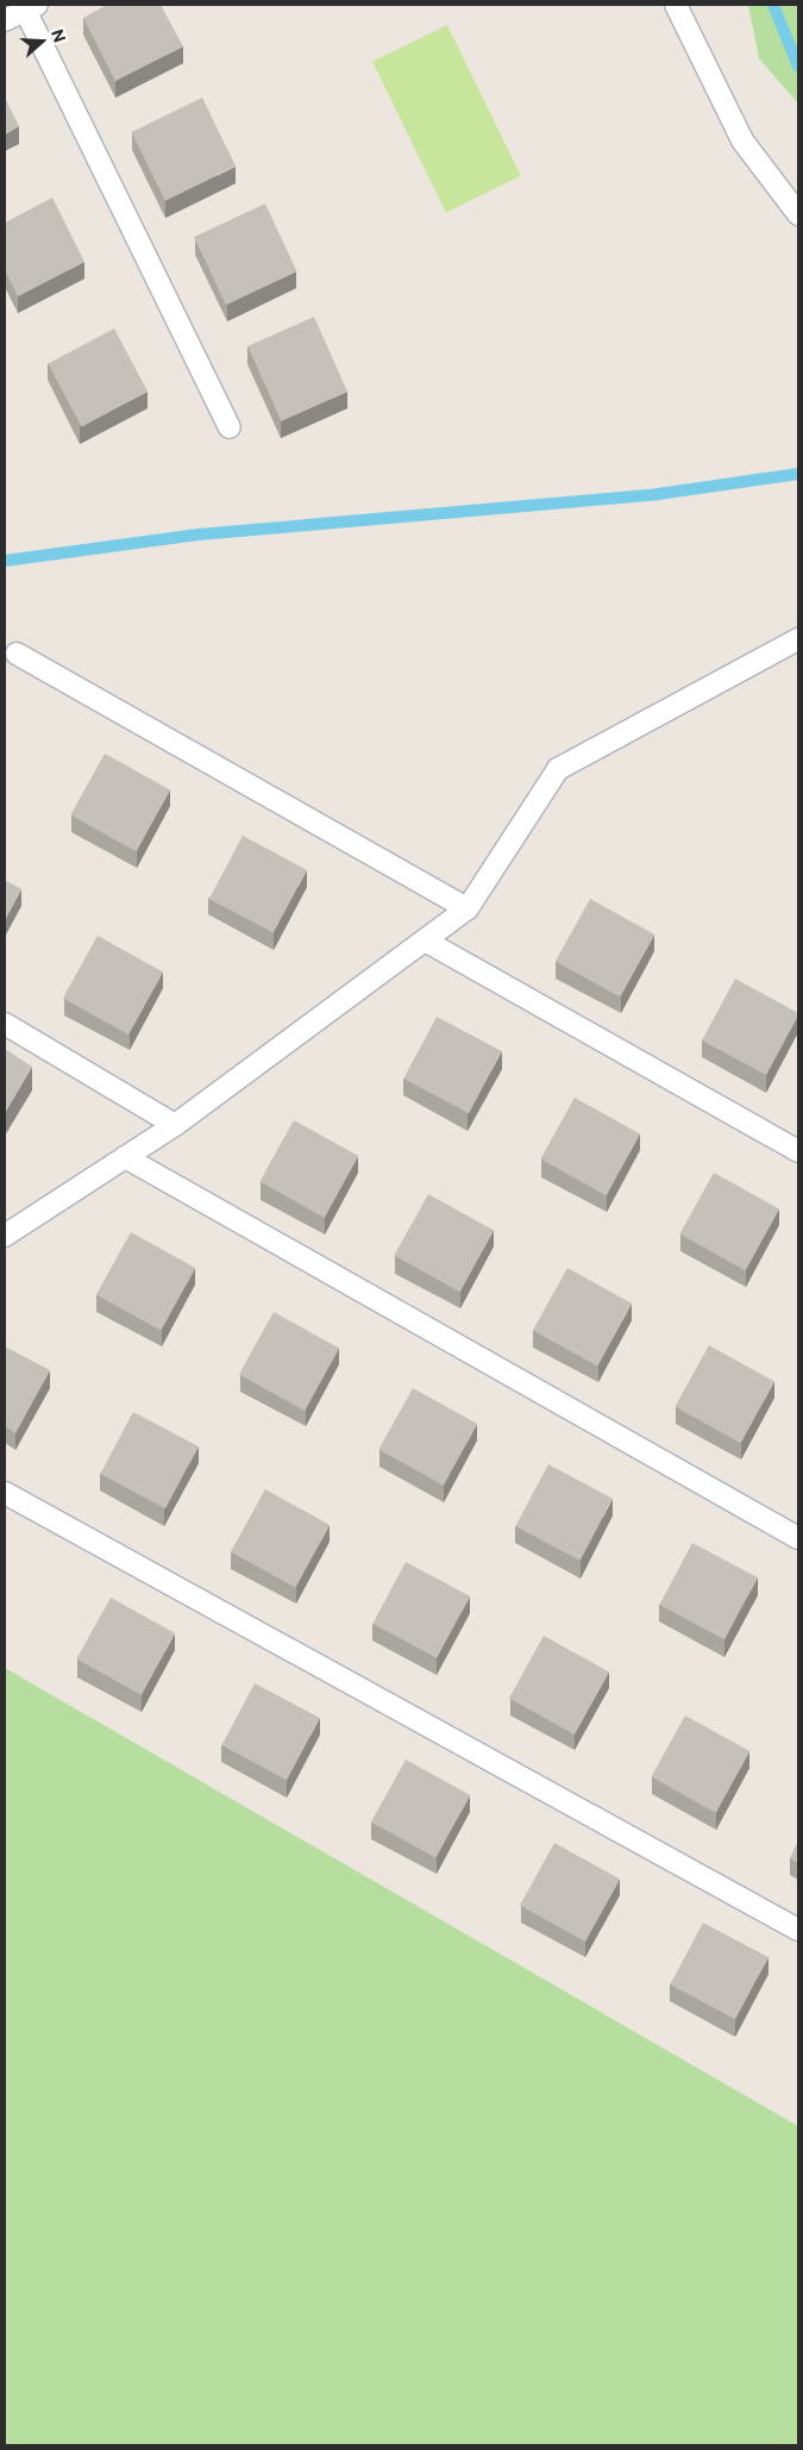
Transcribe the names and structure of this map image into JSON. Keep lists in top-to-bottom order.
{
  "north": "right"
}
